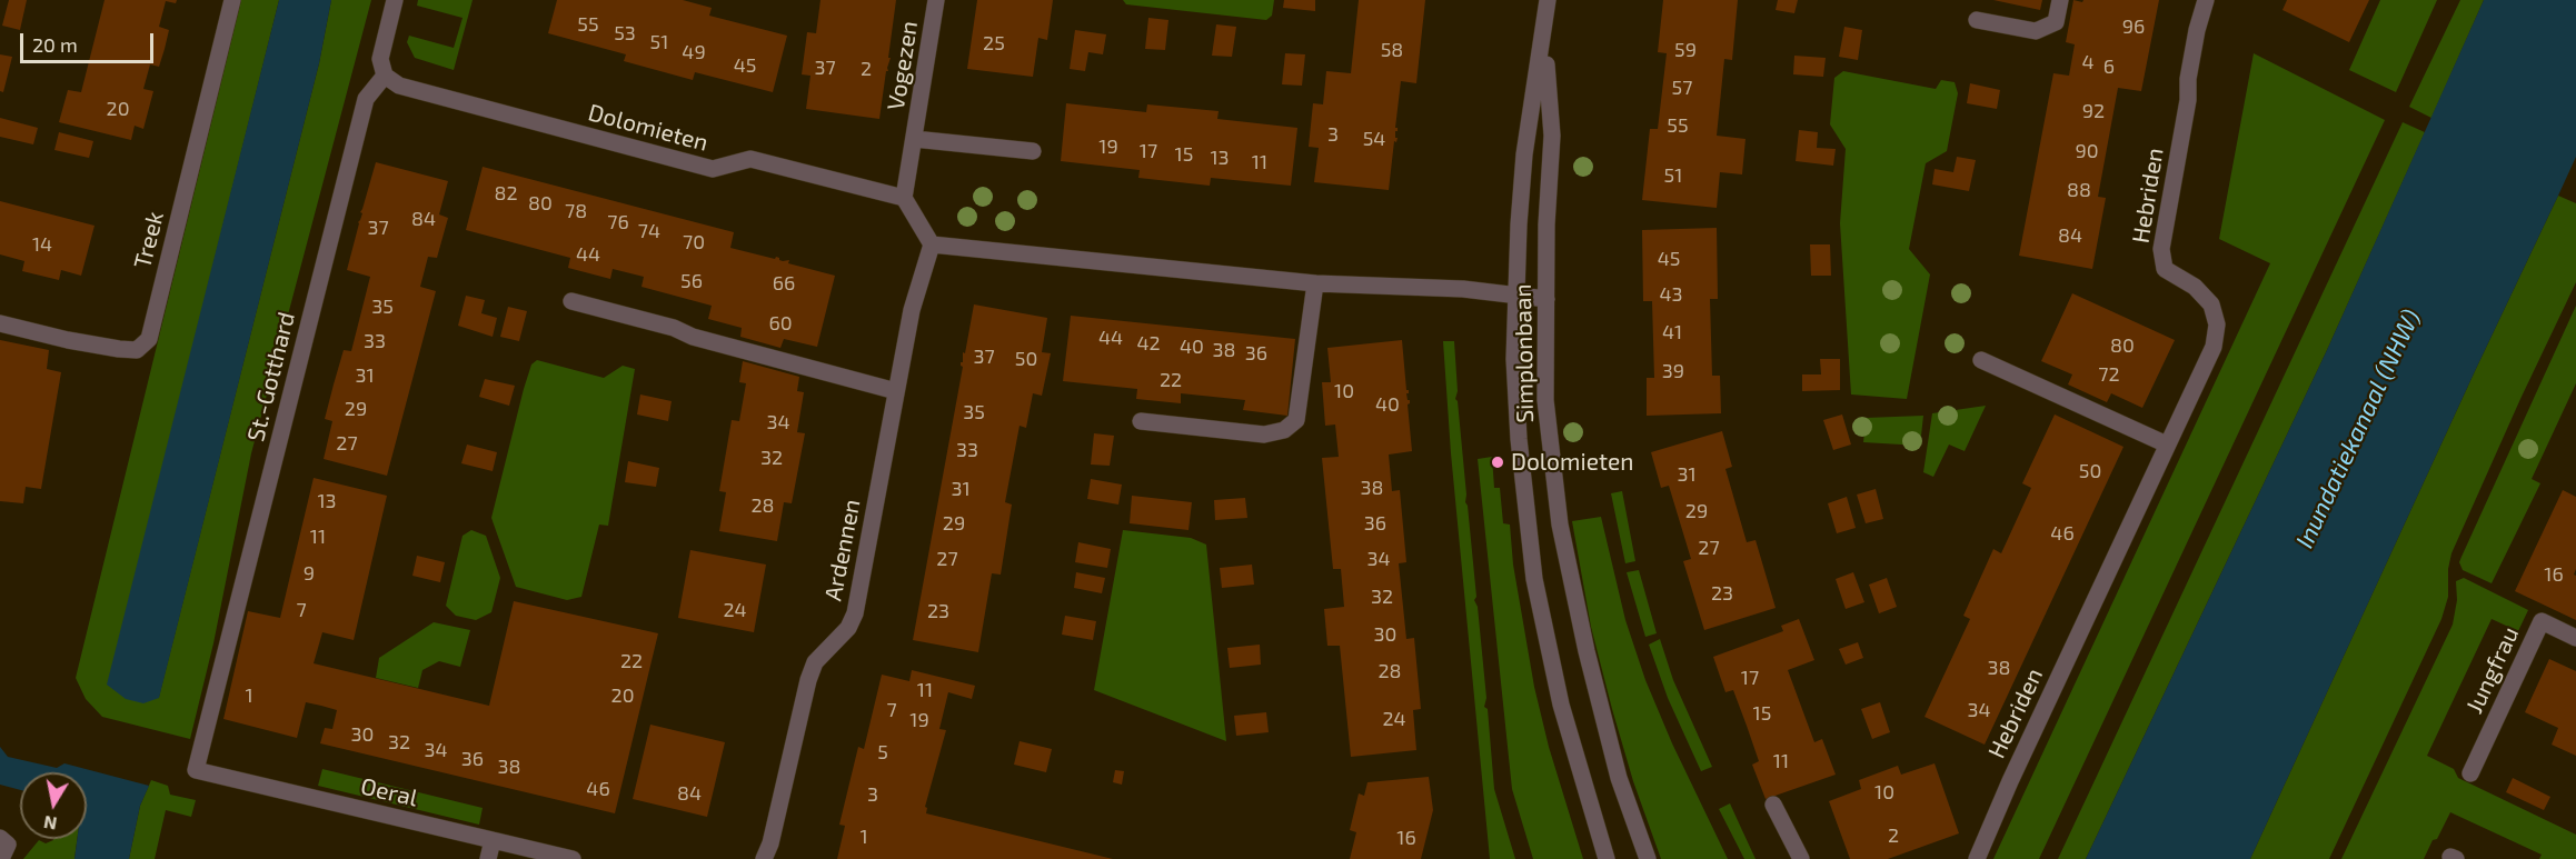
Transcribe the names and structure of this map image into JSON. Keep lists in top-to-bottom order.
{
  "streets": {
    "street": [
      "Vogezen",
      "Dolomieten",
      "Hebriden",
      "Treek",
      "Simplonbaan",
      "St.-Gotthard",
      "Ardennen",
      "Jungfrau",
      "Oeral"
    ]
  },
  "crossings": [
    ["Vogezen", "Dolomieten"],
    ["Dolomieten", "St.-Gotthard"],
    ["St.-Gotthard", "Oeral"]
  ],
  "water": ["Inundatiekanaal (NHW)"],
  "places": ["Dolomieten"],
  "house_numbers": [
    "55",
    "96",
    "53",
    "51",
    "25",
    "58",
    "59",
    "49",
    "4",
    "45",
    "6",
    "37",
    "2",
    "57",
    "20",
    "92",
    "55",
    "3",
    "54",
    "19",
    "17",
    "90",
    "15",
    "13",
    "11",
    "51",
    "88",
    "82",
    "80",
    "78",
    "84",
    "76",
    "37",
    "74",
    "84",
    "70",
    "14",
    "44",
    "45",
    "56",
    "66",
    "43",
    "35",
    "60",
    "41",
    "44",
    "33",
    "42",
    "80",
    "40",
    "38",
    "36",
    "37",
    "50",
    "39",
    "72",
    "31",
    "22",
    "10",
    "40",
    "29",
    "35",
    "34",
    "27",
    "33",
    "32",
    "50",
    "31",
    "38",
    "31",
    "13",
    "28",
    "29",
    "29",
    "36",
    "46",
    "11",
    "27",
    "27",
    "34",
    "9",
    "16",
    "23",
    "32",
    "7",
    "24",
    "23",
    "30",
    "22",
    "38",
    "28",
    "17",
    "11",
    "1",
    "20",
    "7",
    "34",
    "15",
    "24",
    "19",
    "30",
    "32",
    "34",
    "5",
    "36",
    "11",
    "38",
    "46",
    "10",
    "84",
    "3",
    "2",
    "1",
    "16"
  ],
  "scale_bar": "20 m",
  "north": "bottom"
}
